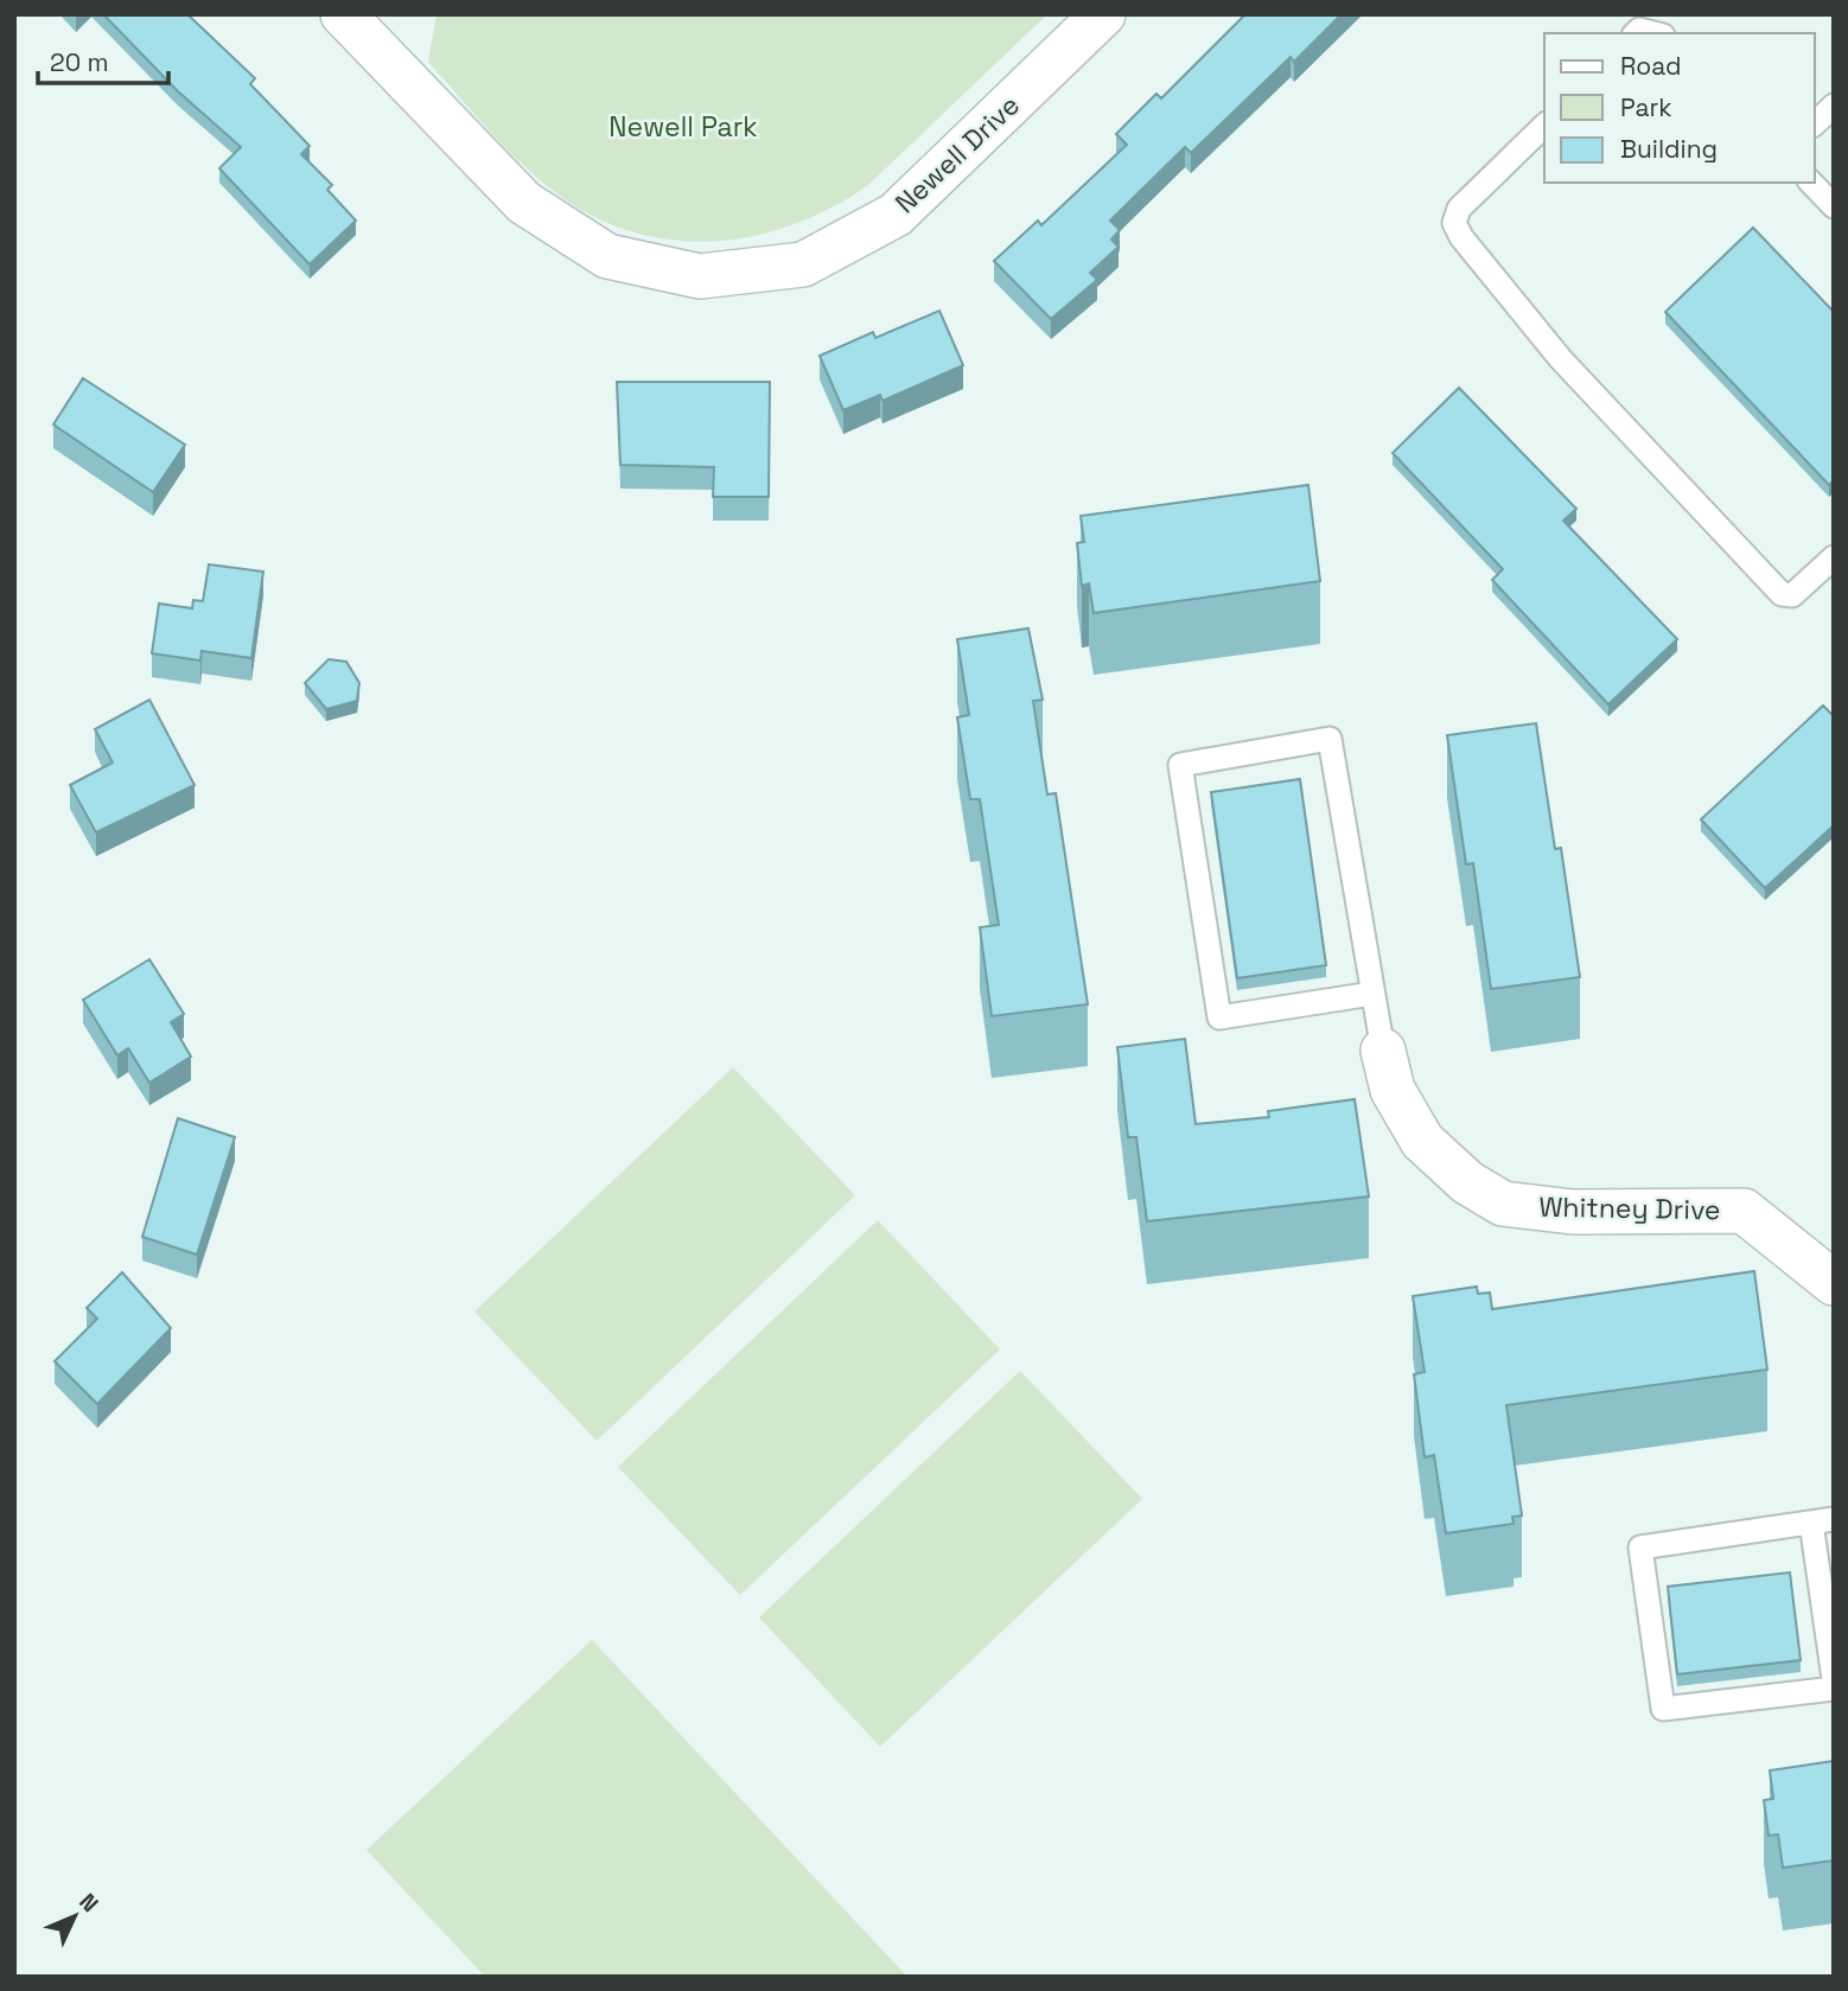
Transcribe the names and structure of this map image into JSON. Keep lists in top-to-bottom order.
{
  "streets": {
    "street": ["Newell Drive", "Whitney Drive"]
  },
  "parks": ["Newell Park"],
  "legend": ["Road", "Park", "Building"],
  "scale_bar": "20 m",
  "north": "top right"
}
